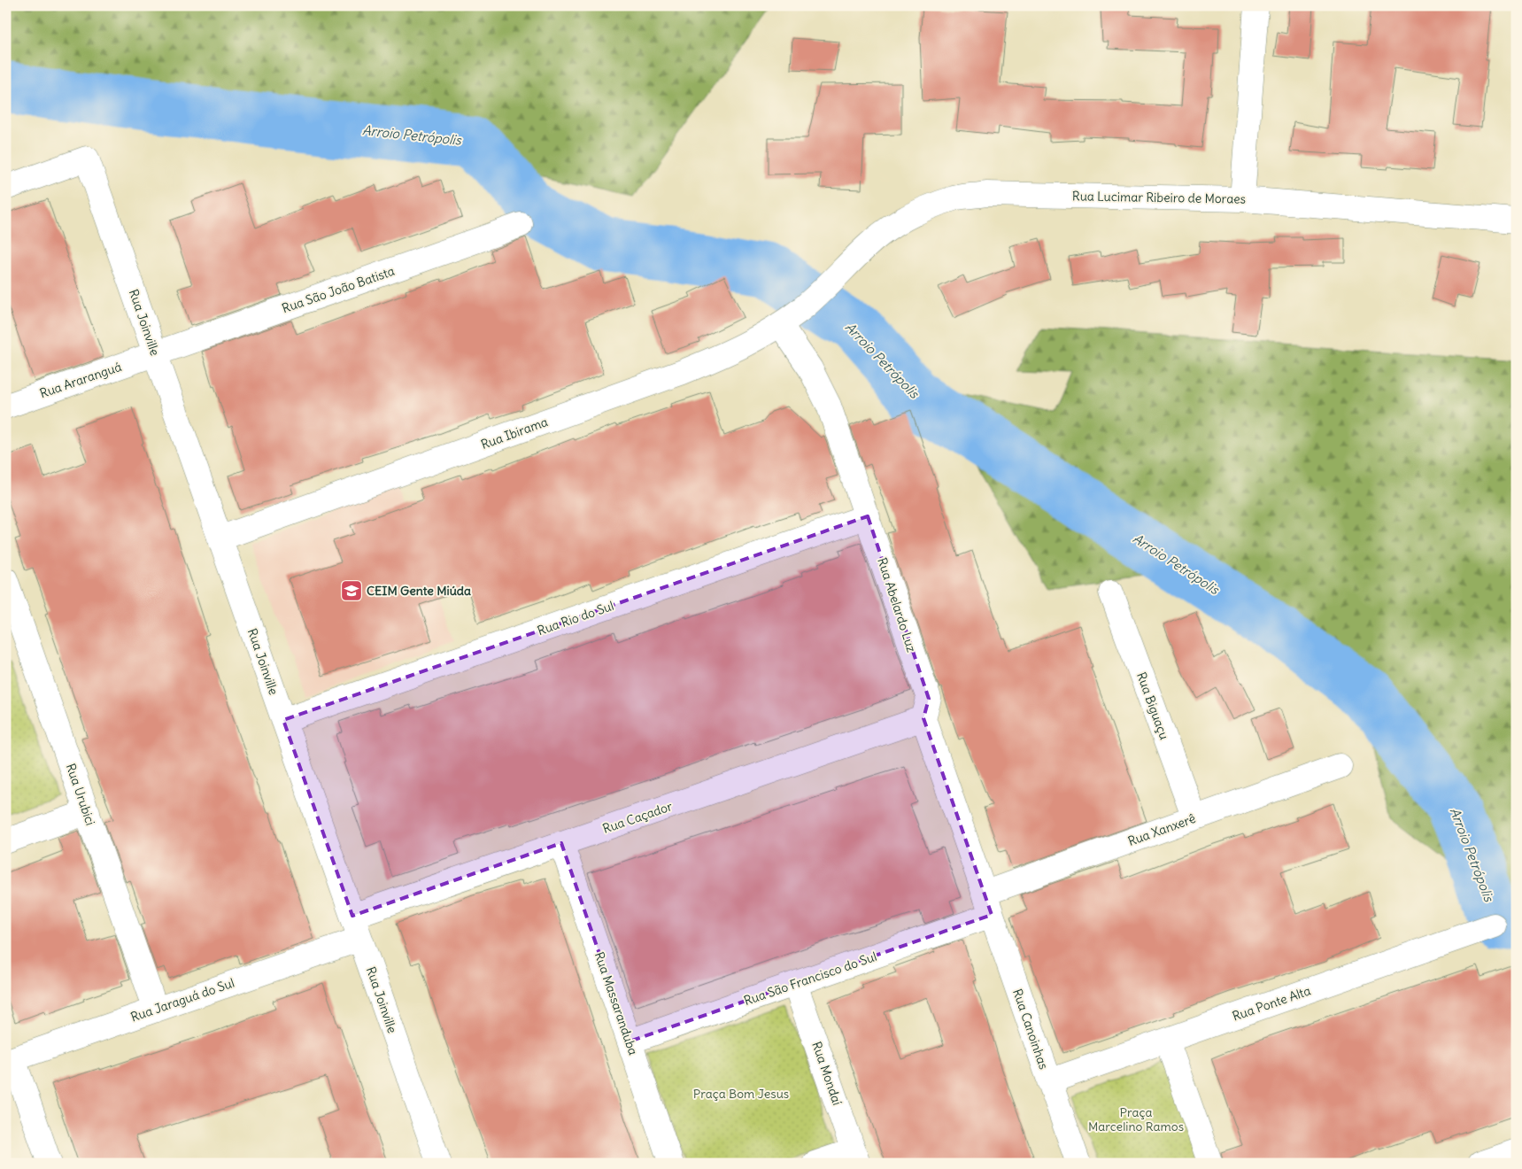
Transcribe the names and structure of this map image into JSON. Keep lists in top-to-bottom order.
{
  "streets": {
    "street": [
      "Rua Lucimar Ribeiro de Moraes",
      "Rua São João Batista",
      "Rua Joinville",
      "Rua Araranguá",
      "Rua Ibirama",
      "Rua Abelardo Luz",
      "Rua Rio do Sul",
      "Rua Biguaçu",
      "Rua Urubici",
      "Rua Caçador",
      "Rua Xanxerê",
      "Rua São Francisco do Sul",
      "Rua Jaraguá do Sul",
      "Rua Massaranduba",
      "Rua Ponte Alta",
      "Rua Canoinhas",
      "Rua Mondaí"
    ]
  },
  "crossings": [
    ["Rua Lucimar Ribeiro de Moraes", "Rua Ibirama"],
    ["Rua São João Batista", "Rua Joinville"],
    ["Rua São João Batista", "Rua Araranguá"],
    ["Rua Joinville", "Rua Araranguá"],
    ["Rua Joinville", "Rua Ibirama"],
    ["Rua Joinville", "Rua Rio do Sul"],
    ["Rua Joinville", "Rua Caçador"],
    ["Rua Joinville", "Rua Jaraguá do Sul"],
    ["Rua Ibirama", "Rua Abelardo Luz"],
    ["Rua Abelardo Luz", "Rua Rio do Sul"],
    ["Rua Abelardo Luz", "Rua Caçador"],
    ["Rua Biguaçu", "Rua Xanxerê"],
    ["Rua Urubici", "Rua Jaraguá do Sul"],
    ["Rua Caçador", "Rua Massaranduba"],
    ["Rua Xanxerê", "Rua São Francisco do Sul"],
    ["Rua Xanxerê", "Rua Canoinhas"],
    ["Rua São Francisco do Sul", "Rua Massaranduba"],
    ["Rua São Francisco do Sul", "Rua Canoinhas"],
    ["Rua São Francisco do Sul", "Rua Mondaí"],
    ["Rua Ponte Alta", "Rua Canoinhas"]
  ],
  "water": ["Arroio Petrópolis"],
  "parks": ["Praça Bom Jesus", "Praça Marcelino Ramos"],
  "places": {
    "school or university": ["CEIM Gente Miúda"]
  }
}
